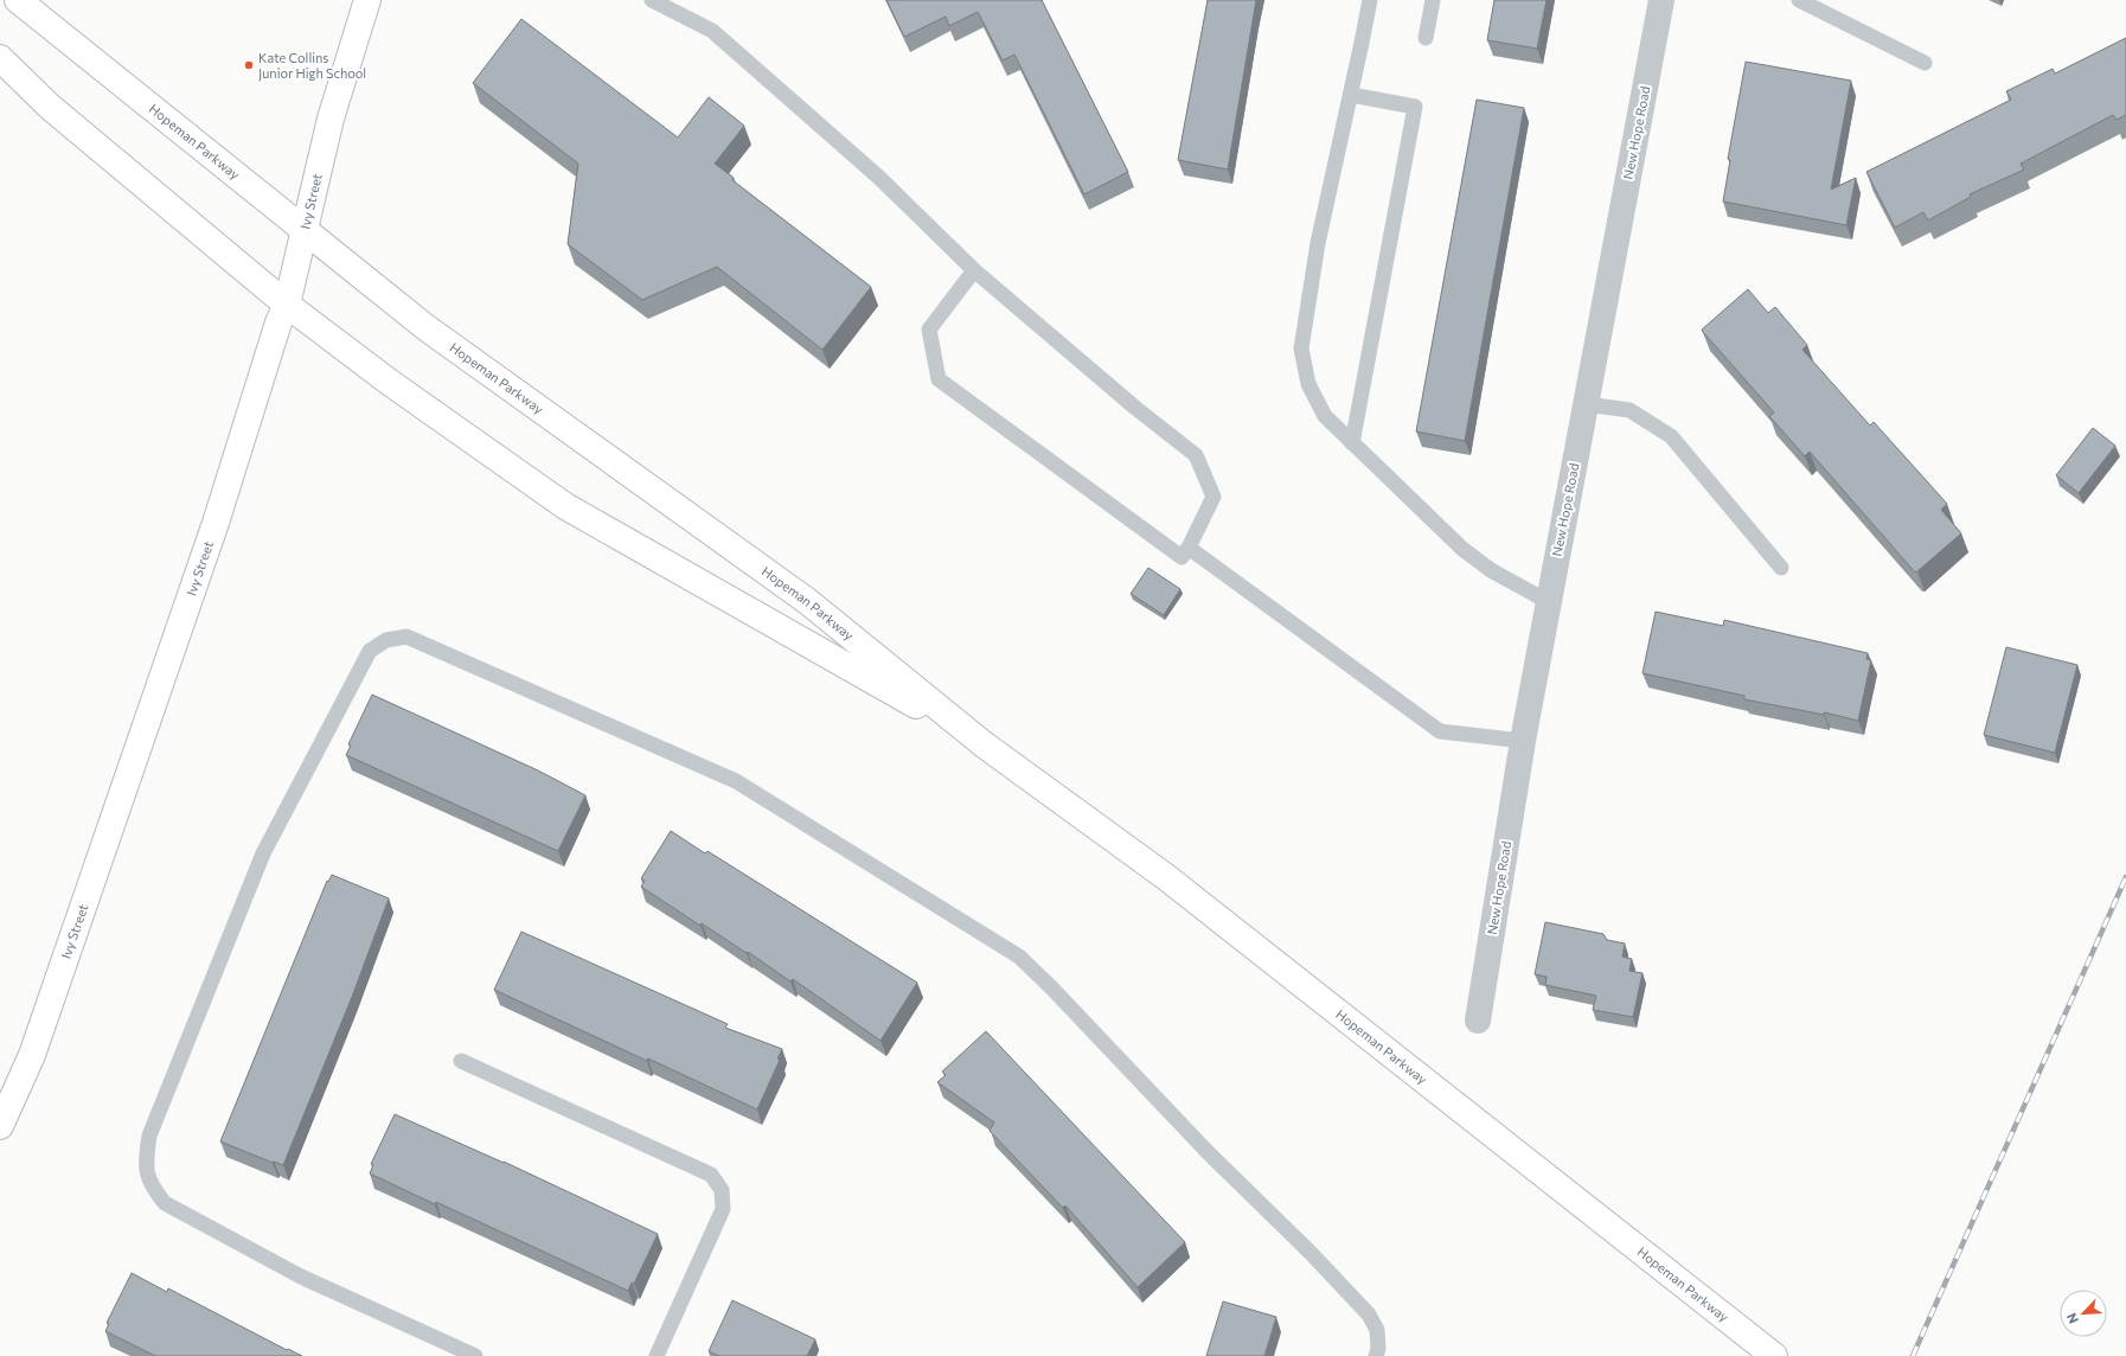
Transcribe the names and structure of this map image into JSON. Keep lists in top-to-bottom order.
{
  "streets": {
    "main road": ["Hopeman Parkway", "Ivy Street"],
    "street": ["New Hope Road"]
  },
  "crossings": [
    ["Hopeman Parkway", "Ivy Street"]
  ],
  "places": ["Kate Collins Junior High School"],
  "north": "bottom left"
}
